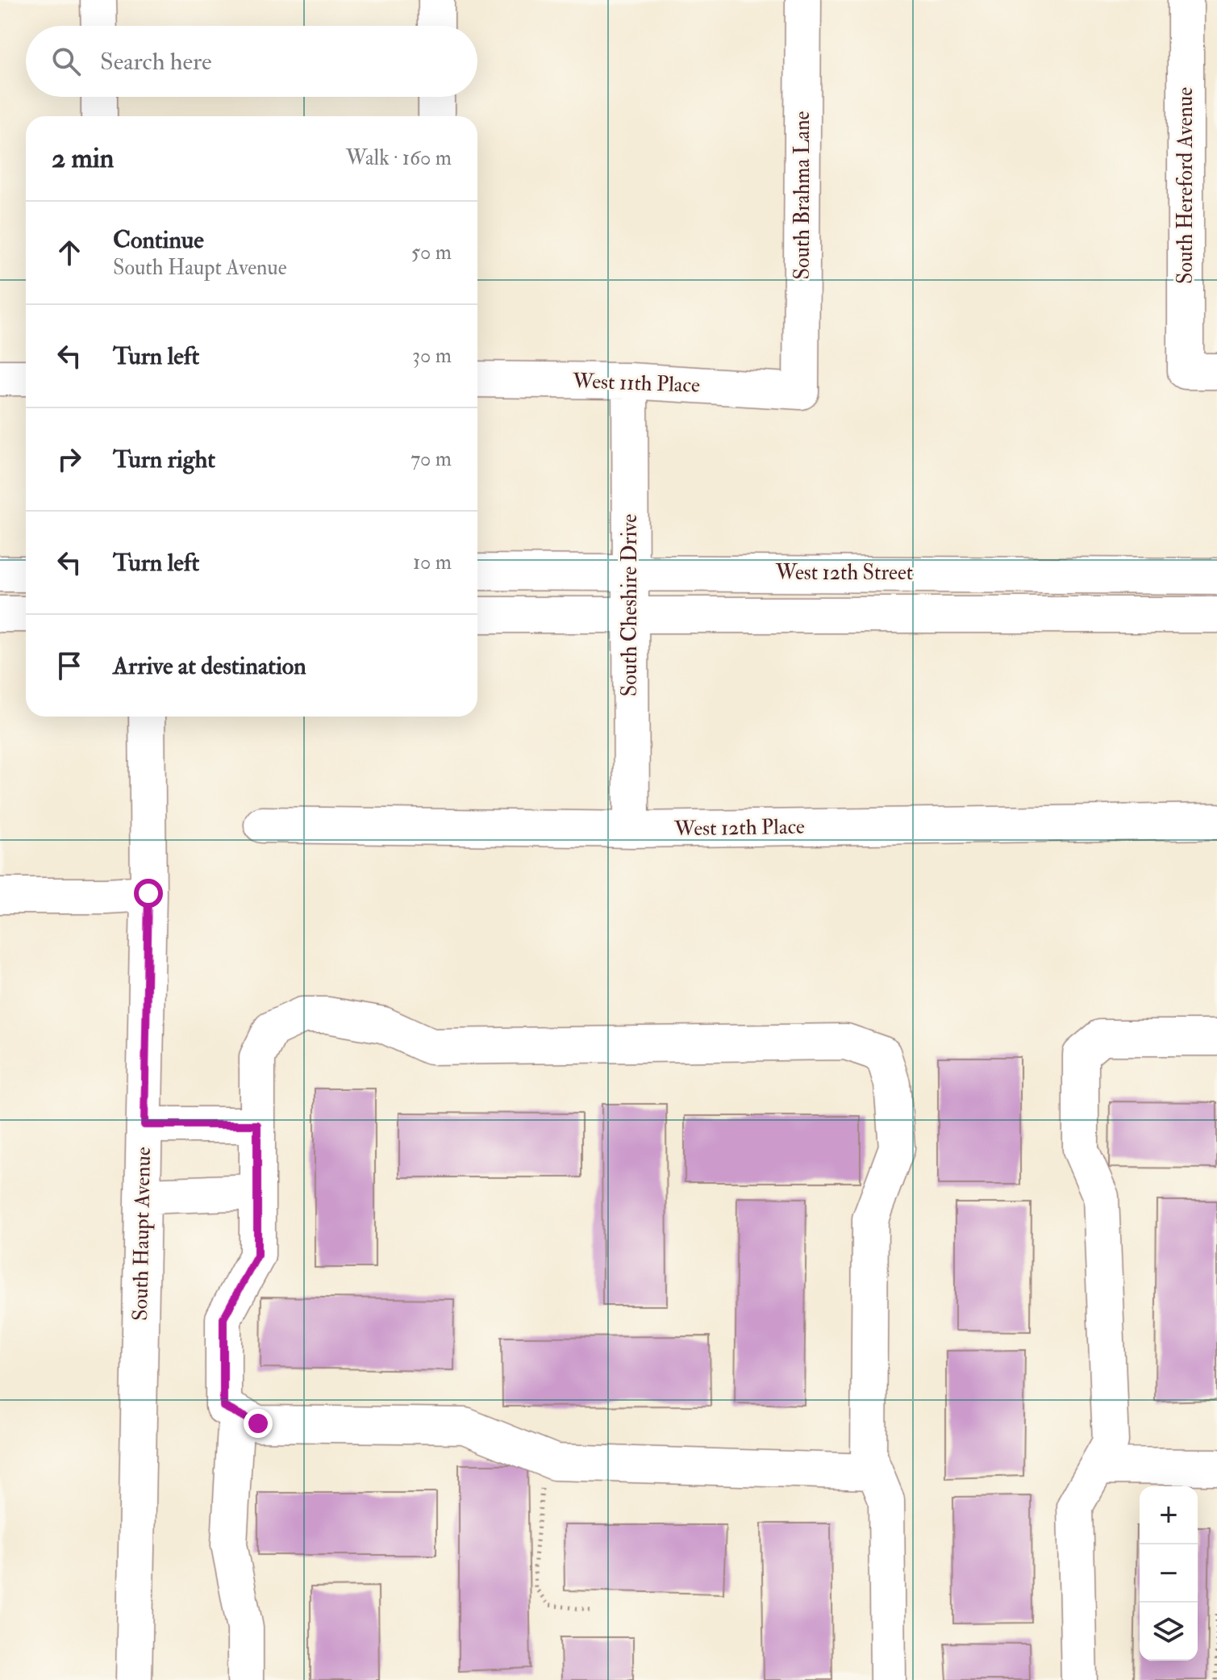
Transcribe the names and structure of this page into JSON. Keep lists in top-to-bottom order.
{
  "streets": {
    "street": [
      "South Hereford Avenue",
      "South Brahma Lane",
      "West 11th Place",
      "West 12th Street",
      "South Cheshire Drive",
      "West 12th Place",
      "South Haupt Avenue"
    ]
  },
  "crossings": [
    ["South Brahma Lane", "West 11th Place"],
    ["West 11th Place", "South Cheshire Drive"],
    ["West 12th Street", "South Cheshire Drive"],
    ["South Cheshire Drive", "West 12th Place"]
  ],
  "page": {
    "search": "Search here",
    "heading": ["2 min", "Walk · 160 m"],
    "list": [
      ["Continue", "South Haupt Avenue", "50 m"],
      ["Turn left", "30 m"],
      ["Turn right", "70 m"],
      ["Turn left", "10 m"],
      "Arrive at destination"
    ],
    "map_buttons": ["+", "−"]
  }
}
